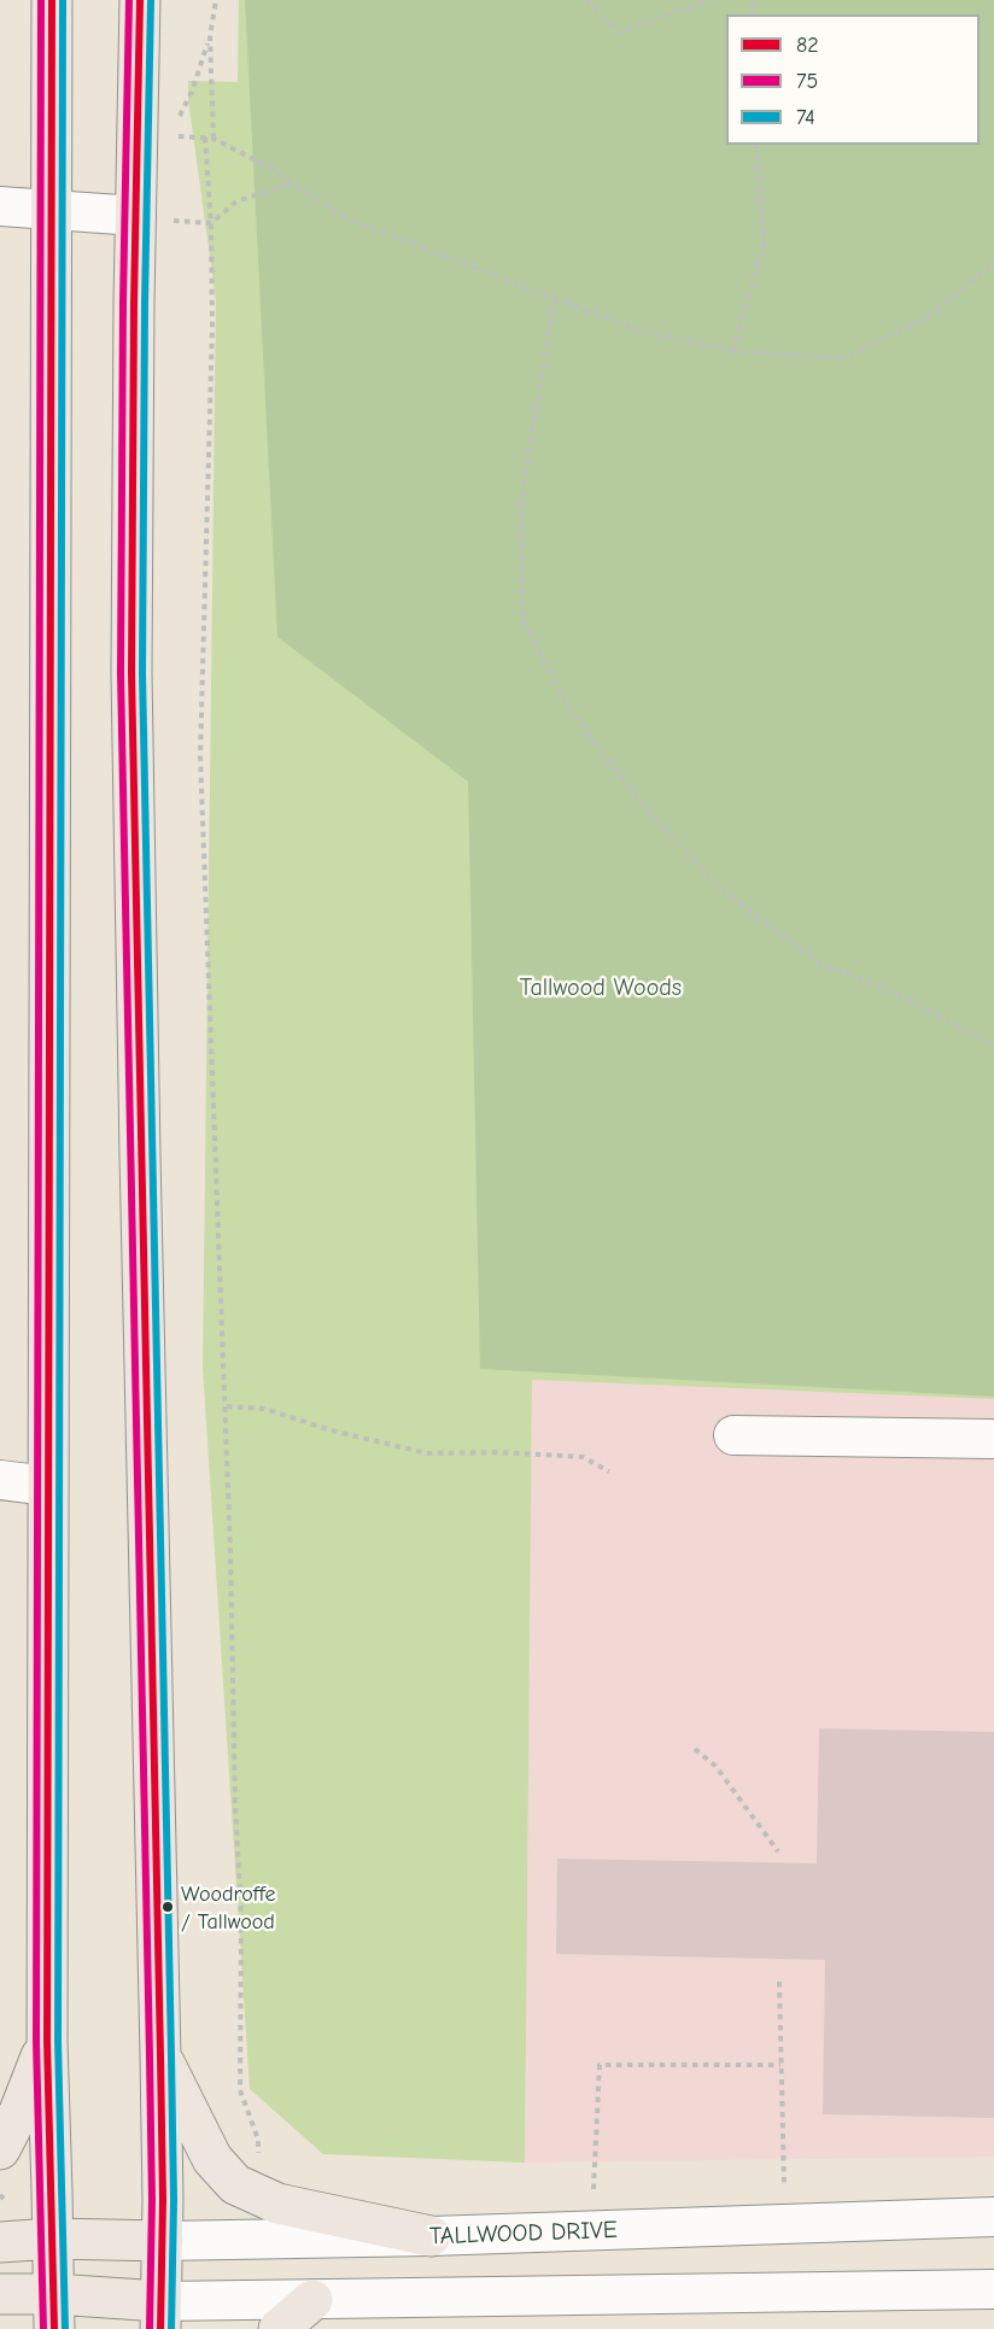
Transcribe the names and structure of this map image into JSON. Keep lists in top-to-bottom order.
{
  "streets": {
    "main road": ["TALLWOOD DRIVE"]
  },
  "parks": ["Tallwood Woods"],
  "places": ["Woodroffe / Tallwood"],
  "lines": ["transit line 82", "transit line 75", "transit line 74"],
  "legend": ["82", "75", "74"]
}
